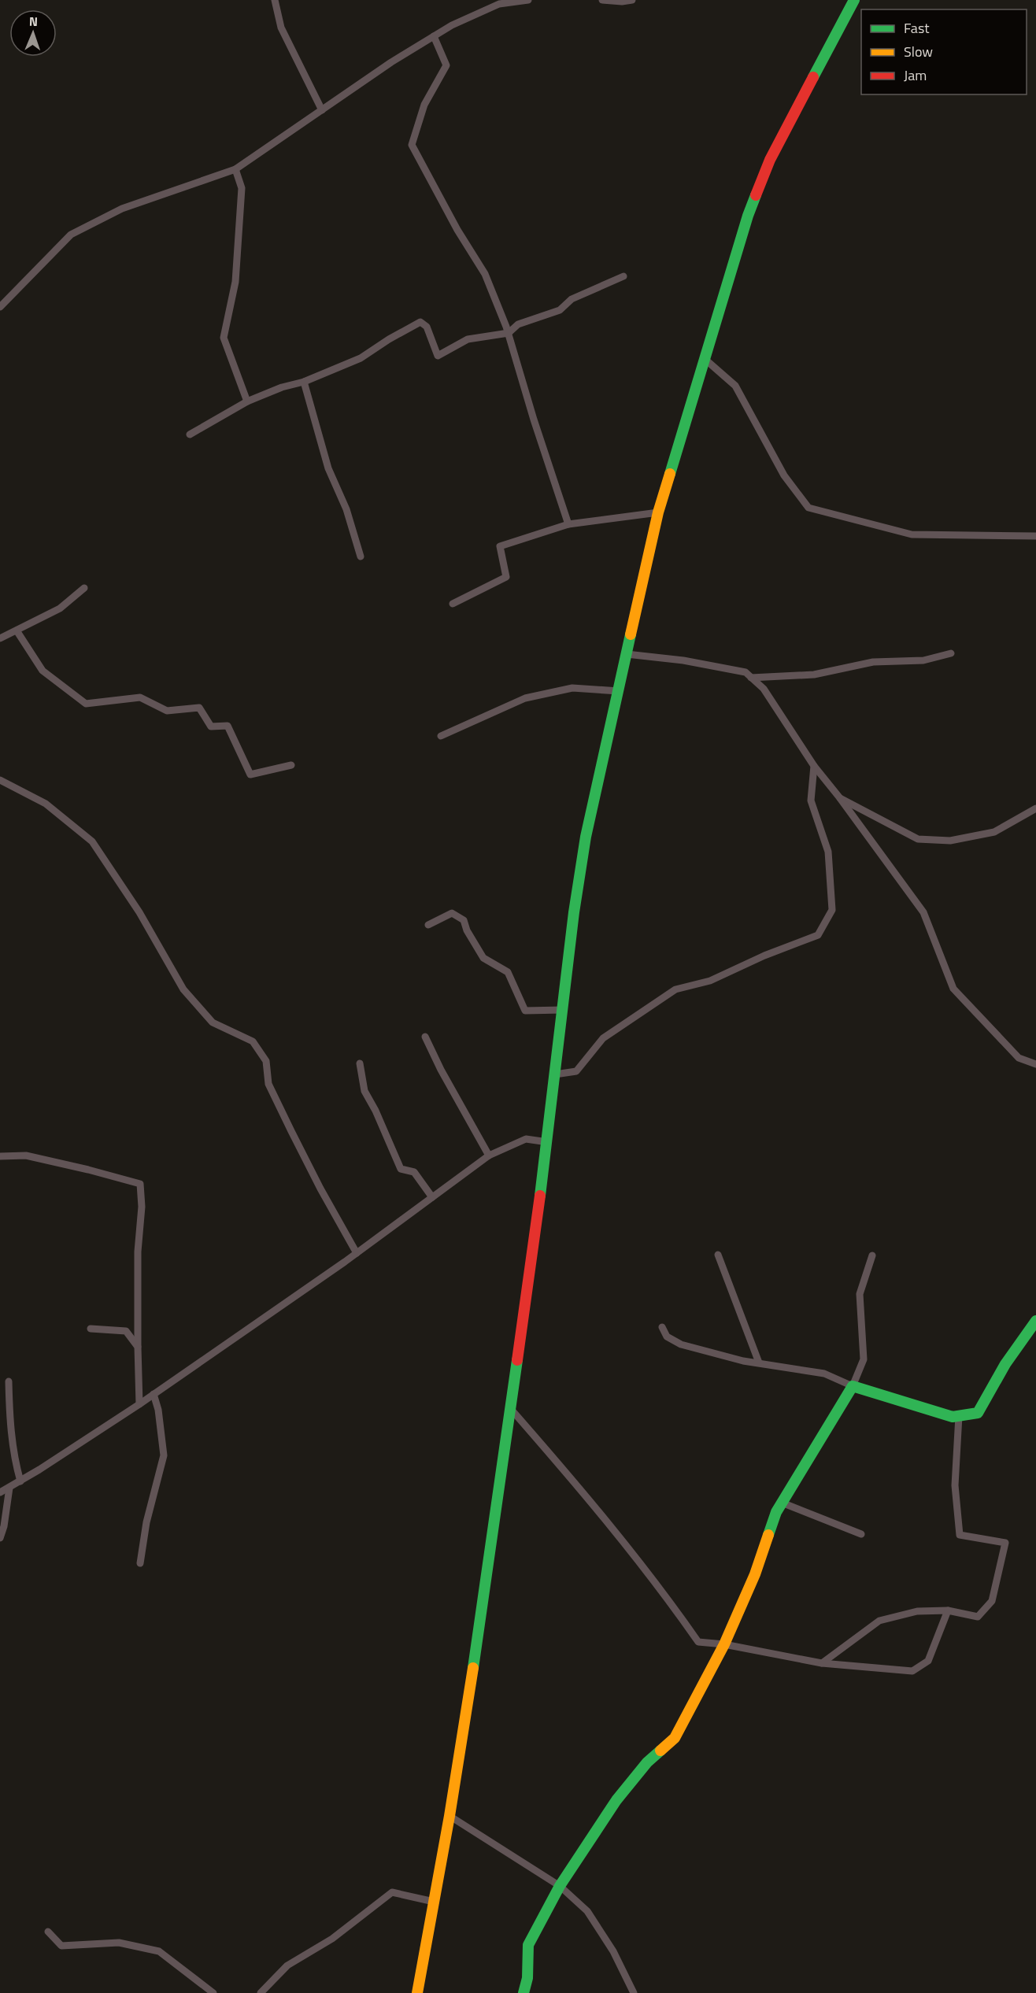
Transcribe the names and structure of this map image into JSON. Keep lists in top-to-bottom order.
{
  "legend": ["Fast", "Slow", "Jam"],
  "north": "top"
}
